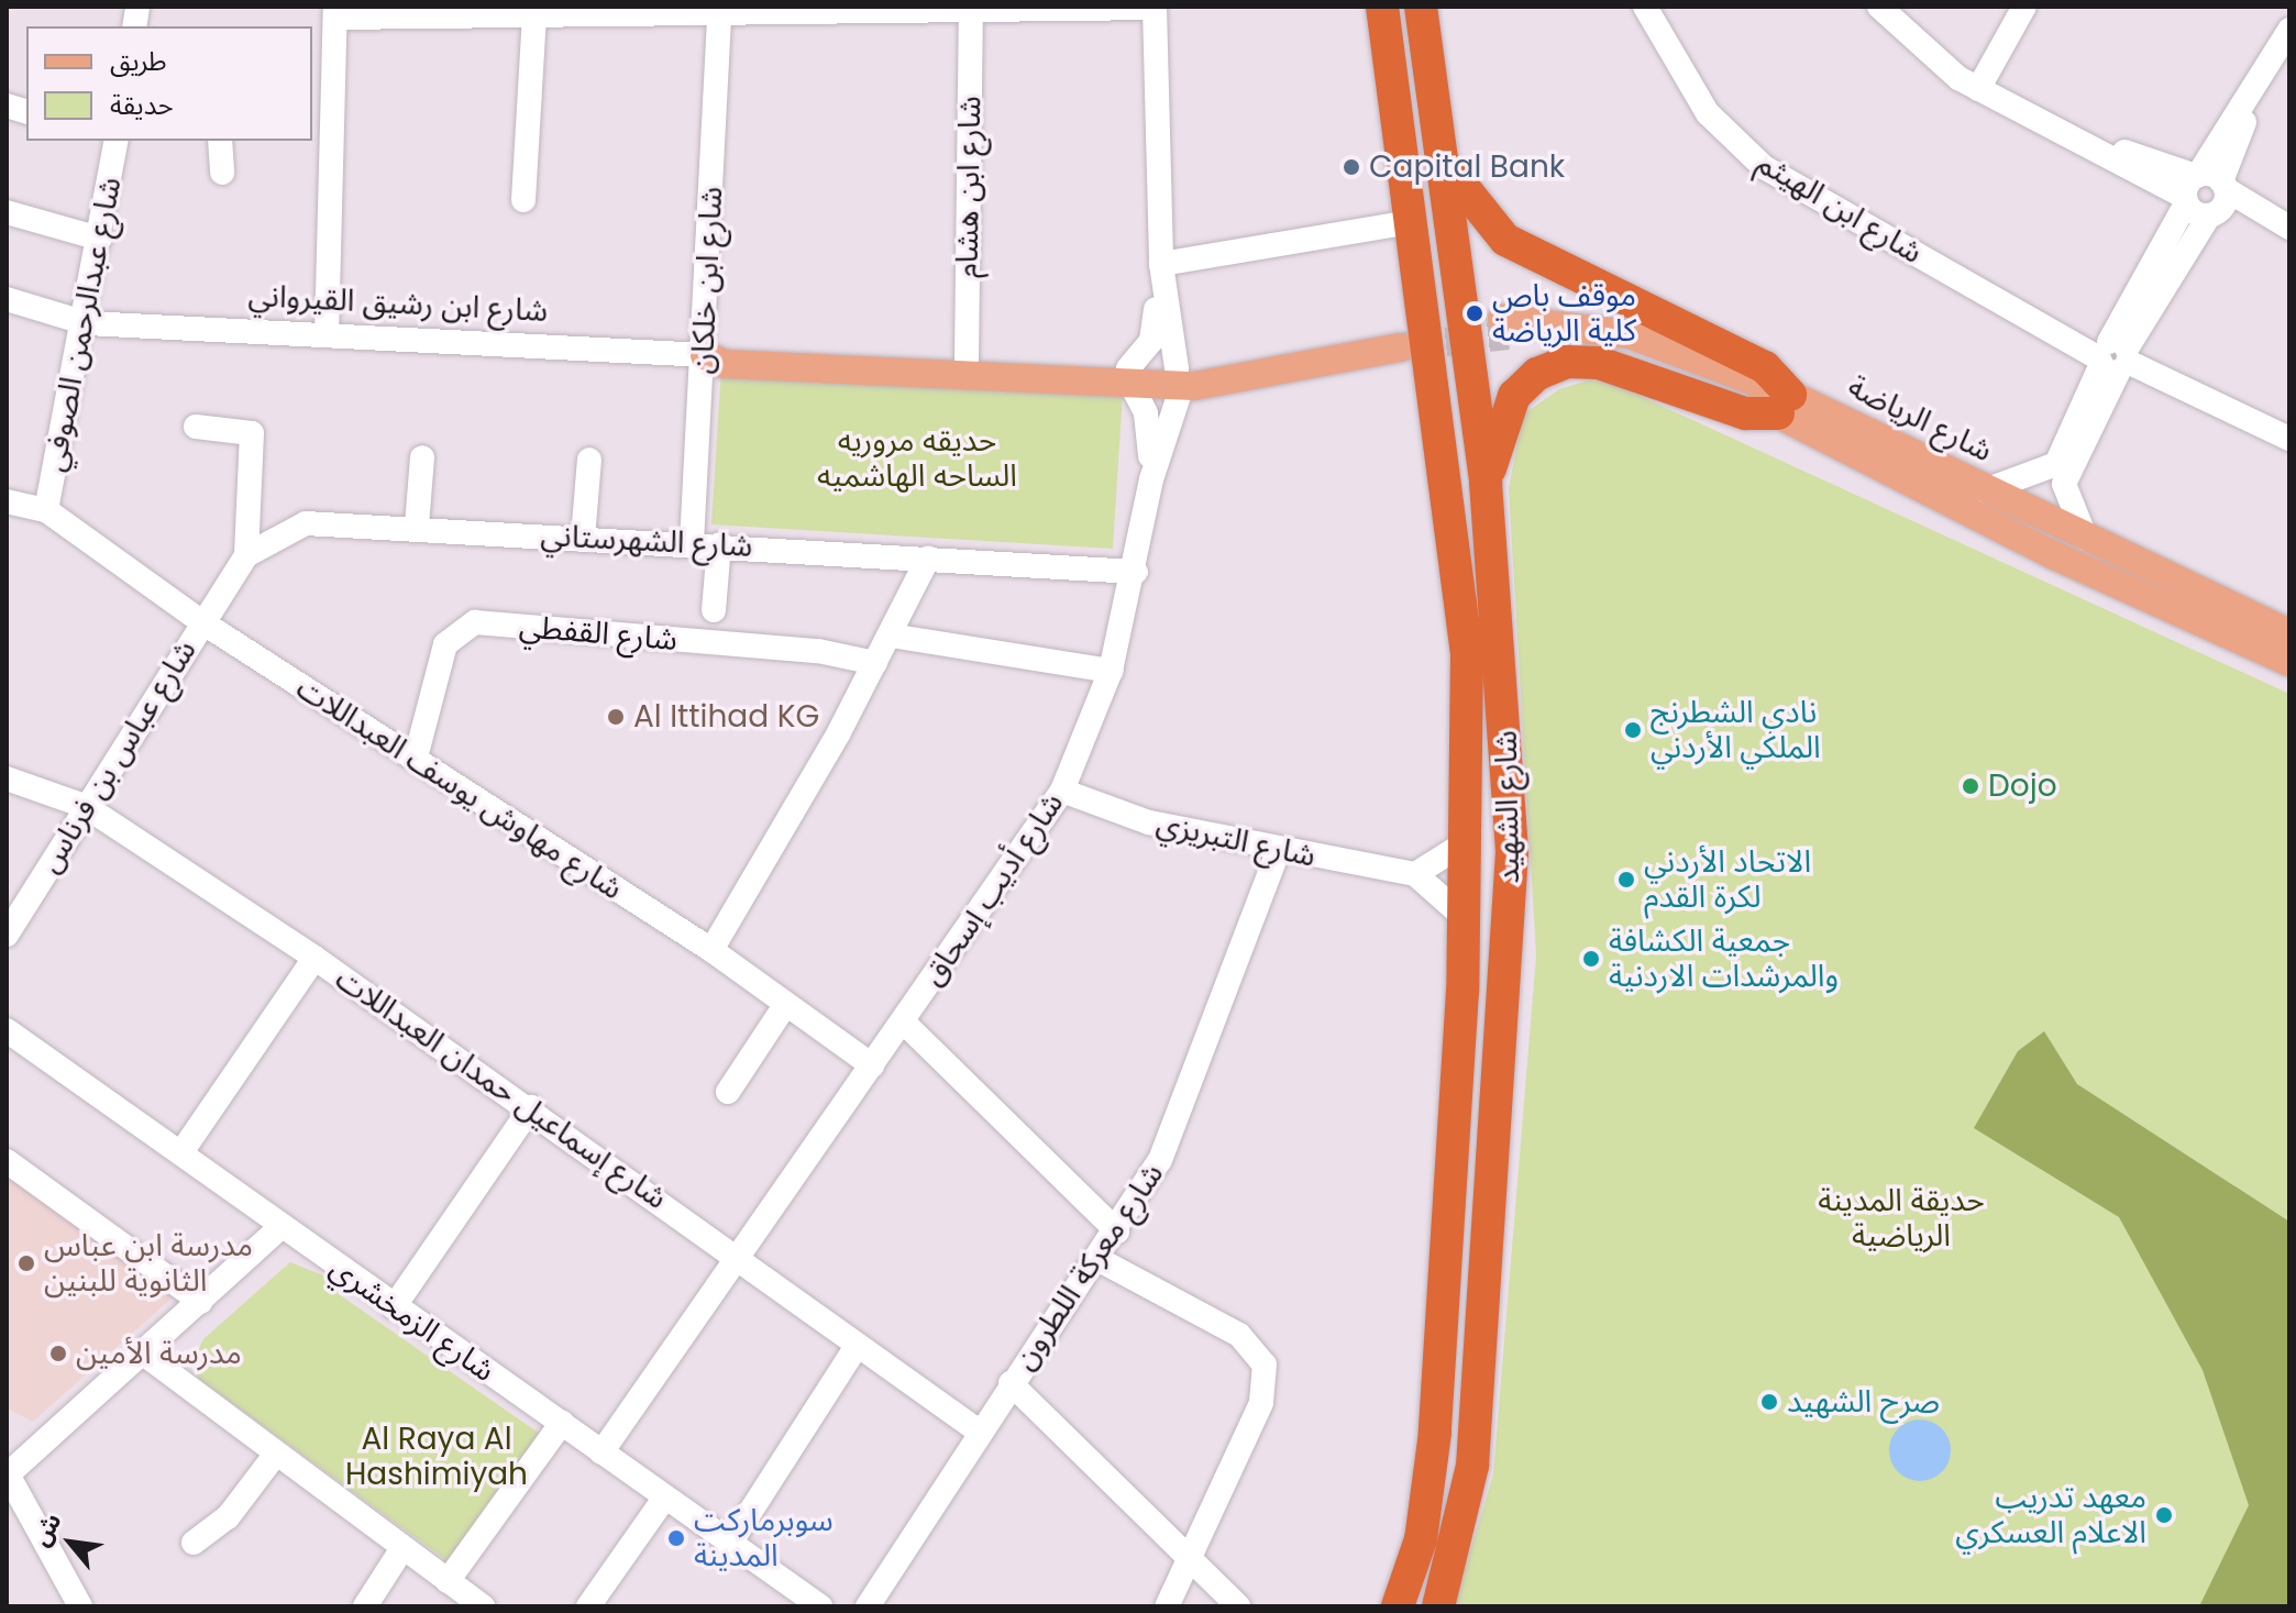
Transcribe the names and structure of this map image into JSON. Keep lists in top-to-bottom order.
{
  "streets": {
    "highway": ["شارع الشهيد"],
    "main road": ["شارع ابن رشيق القيرواني", "شارع الرياضة"],
    "street": [
      "شارع ابن هشام",
      "شارع ابن الهيثم",
      "شارع ابن خلكان",
      "شارع عبدالرحمن الصوفي",
      "شارع الشهرستاني",
      "شارع القفطي",
      "شارع عباس بن فرناس",
      "شارع مهاوش يوسف العبداللات",
      "شارع التبريزي",
      "شارع أديب إسحاق",
      "شارع إسماعيل حمدان العبداللات",
      "شارع معركة اللطرون",
      "شارع الزمخشري"
    ]
  },
  "crossings": [
    ["شارع ابن هشام", "شارع ابن رشيق القيرواني"],
    ["شارع ابن خلكان", "شارع ابن رشيق القيرواني"],
    ["شارع ابن خلكان", "شارع الشهرستاني"],
    ["شارع ابن رشيق القيرواني", "شارع عبدالرحمن الصوفي"],
    ["شارع ابن رشيق القيرواني", "شارع أديب إسحاق"],
    ["شارع عبدالرحمن الصوفي", "شارع مهاوش يوسف العبداللات"],
    ["شارع الشهرستاني", "شارع عباس بن فرناس"],
    ["شارع الشهرستاني", "شارع مهاوش يوسف العبداللات"],
    ["شارع الشهرستاني", "شارع أديب إسحاق"],
    ["شارع القفطي", "شارع مهاوش يوسف العبداللات"],
    ["شارع عباس بن فرناس", "شارع مهاوش يوسف العبداللات"],
    ["شارع عباس بن فرناس", "شارع إسماعيل حمدان العبداللات"],
    ["شارع مهاوش يوسف العبداللات", "شارع أديب إسحاق"],
    ["شارع التبريزي", "شارع أديب إسحاق"],
    ["شارع التبريزي", "شارع معركة اللطرون"],
    ["شارع أديب إسحاق", "شارع إسماعيل حمدان العبداللات"],
    ["شارع أديب إسحاق", "شارع الزمخشري"],
    ["شارع إسماعيل حمدان العبداللات", "شارع معركة اللطرون"]
  ],
  "parks": ["حديقه مروريه الساحه الهاشميه", "حديقة المدينة الرياضية", "Al Raya Al Hashimiyah"],
  "places": [
    "Capital Bank",
    "موقف باص كلية الرياضة",
    "Al Ittihad KG",
    "نادي الشطرنج الملكي الأردني",
    "Dojo",
    "الاتحاد الأردني لكرة القدم",
    "جمعية الكشافة والمرشدات الاردنية",
    "مدرسة ابن عباس الثانوية للبنين",
    "مدرسة الأمين",
    "صرح الشهيد",
    "معهد تدريب الاعلام العسكري",
    "سوبرماركت المدينة"
  ],
  "legend": ["طريق", "حديقة"],
  "north": "top left"
}
